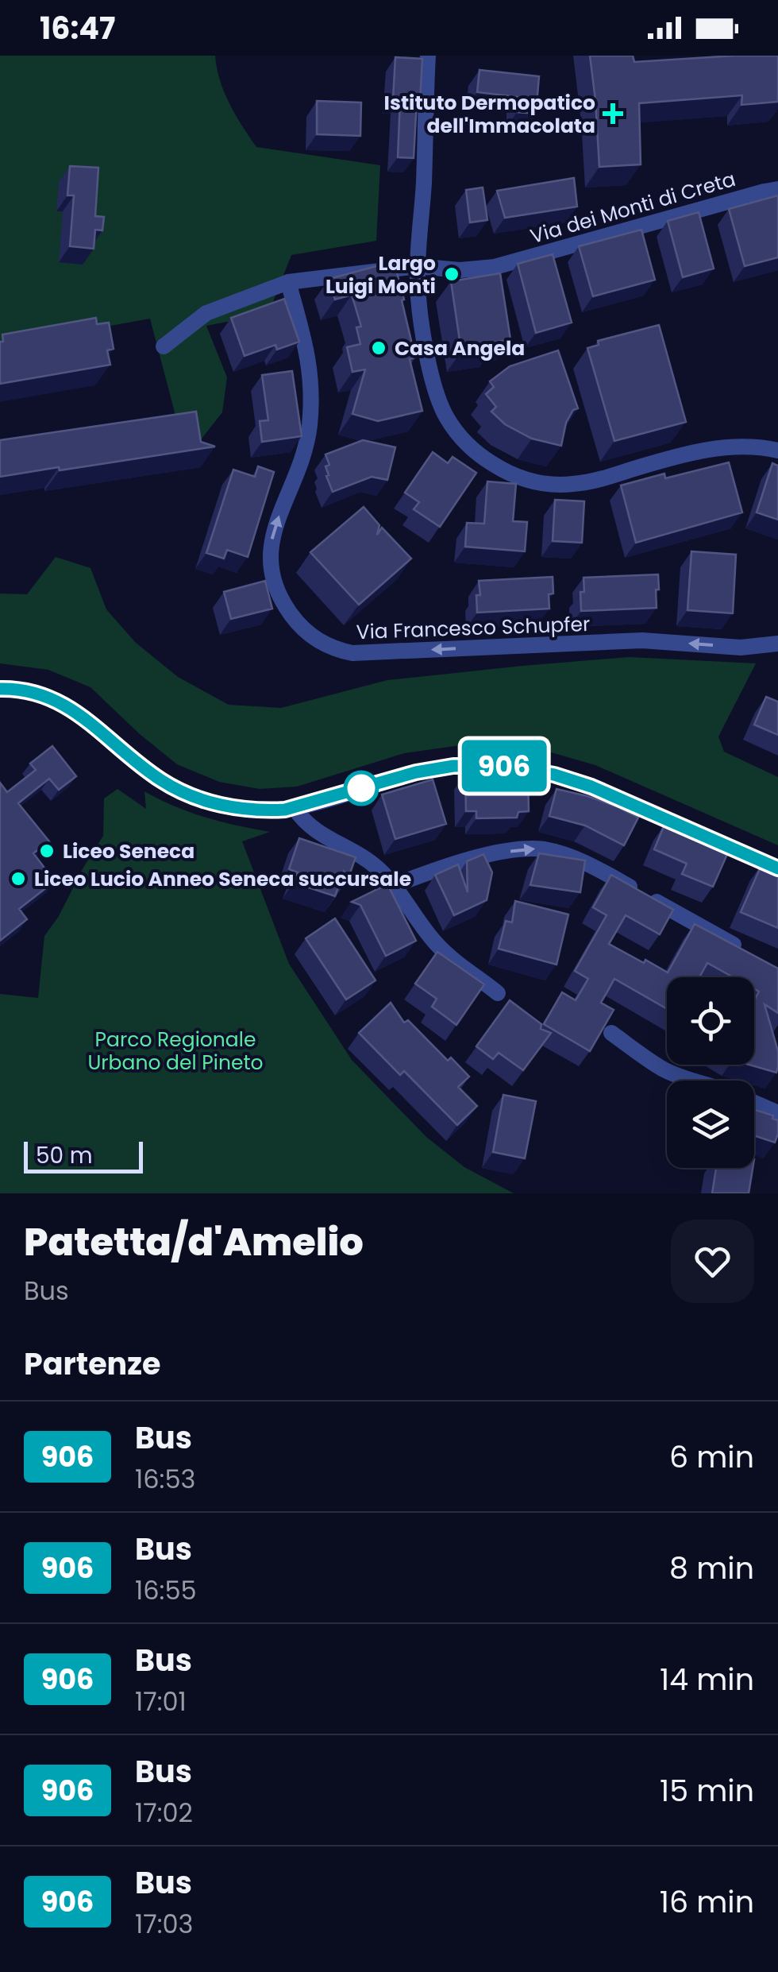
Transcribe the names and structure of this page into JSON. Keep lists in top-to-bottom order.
{
  "streets": {
    "street": ["Via dei Monti di Creta", "Via Francesco Schupfer"]
  },
  "parks": ["Parco Regionale Urbano del Pineto"],
  "places": {
    "health": ["Istituto Dermopatico dell'Immacolata"],
    "other": [
      "Largo Luigi Monti",
      "Casa Angela",
      "Liceo Seneca",
      "Liceo Lucio Anneo Seneca succursale"
    ]
  },
  "lines": ["bus line 906"],
  "scale_bar": "50 m",
  "page": {
    "status": "16:47",
    "on_map": "906",
    "scale": "50 m",
    "heading": [
      ["Patetta/d'Amelio", "Bus"],
      "Partenze"
    ],
    "list": [
      {
        "mark": "906",
        "name": "Bus",
        "note": "16:53",
        "value": "6 min"
      },
      {
        "mark": "906",
        "name": "Bus",
        "note": "16:55",
        "value": "8 min"
      },
      {
        "mark": "906",
        "name": "Bus",
        "note": "17:01",
        "value": "14 min"
      },
      {
        "mark": "906",
        "name": "Bus",
        "note": "17:02",
        "value": "15 min"
      },
      {
        "mark": "906",
        "name": "Bus",
        "note": "17:03",
        "value": "16 min"
      }
    ]
  }
}
